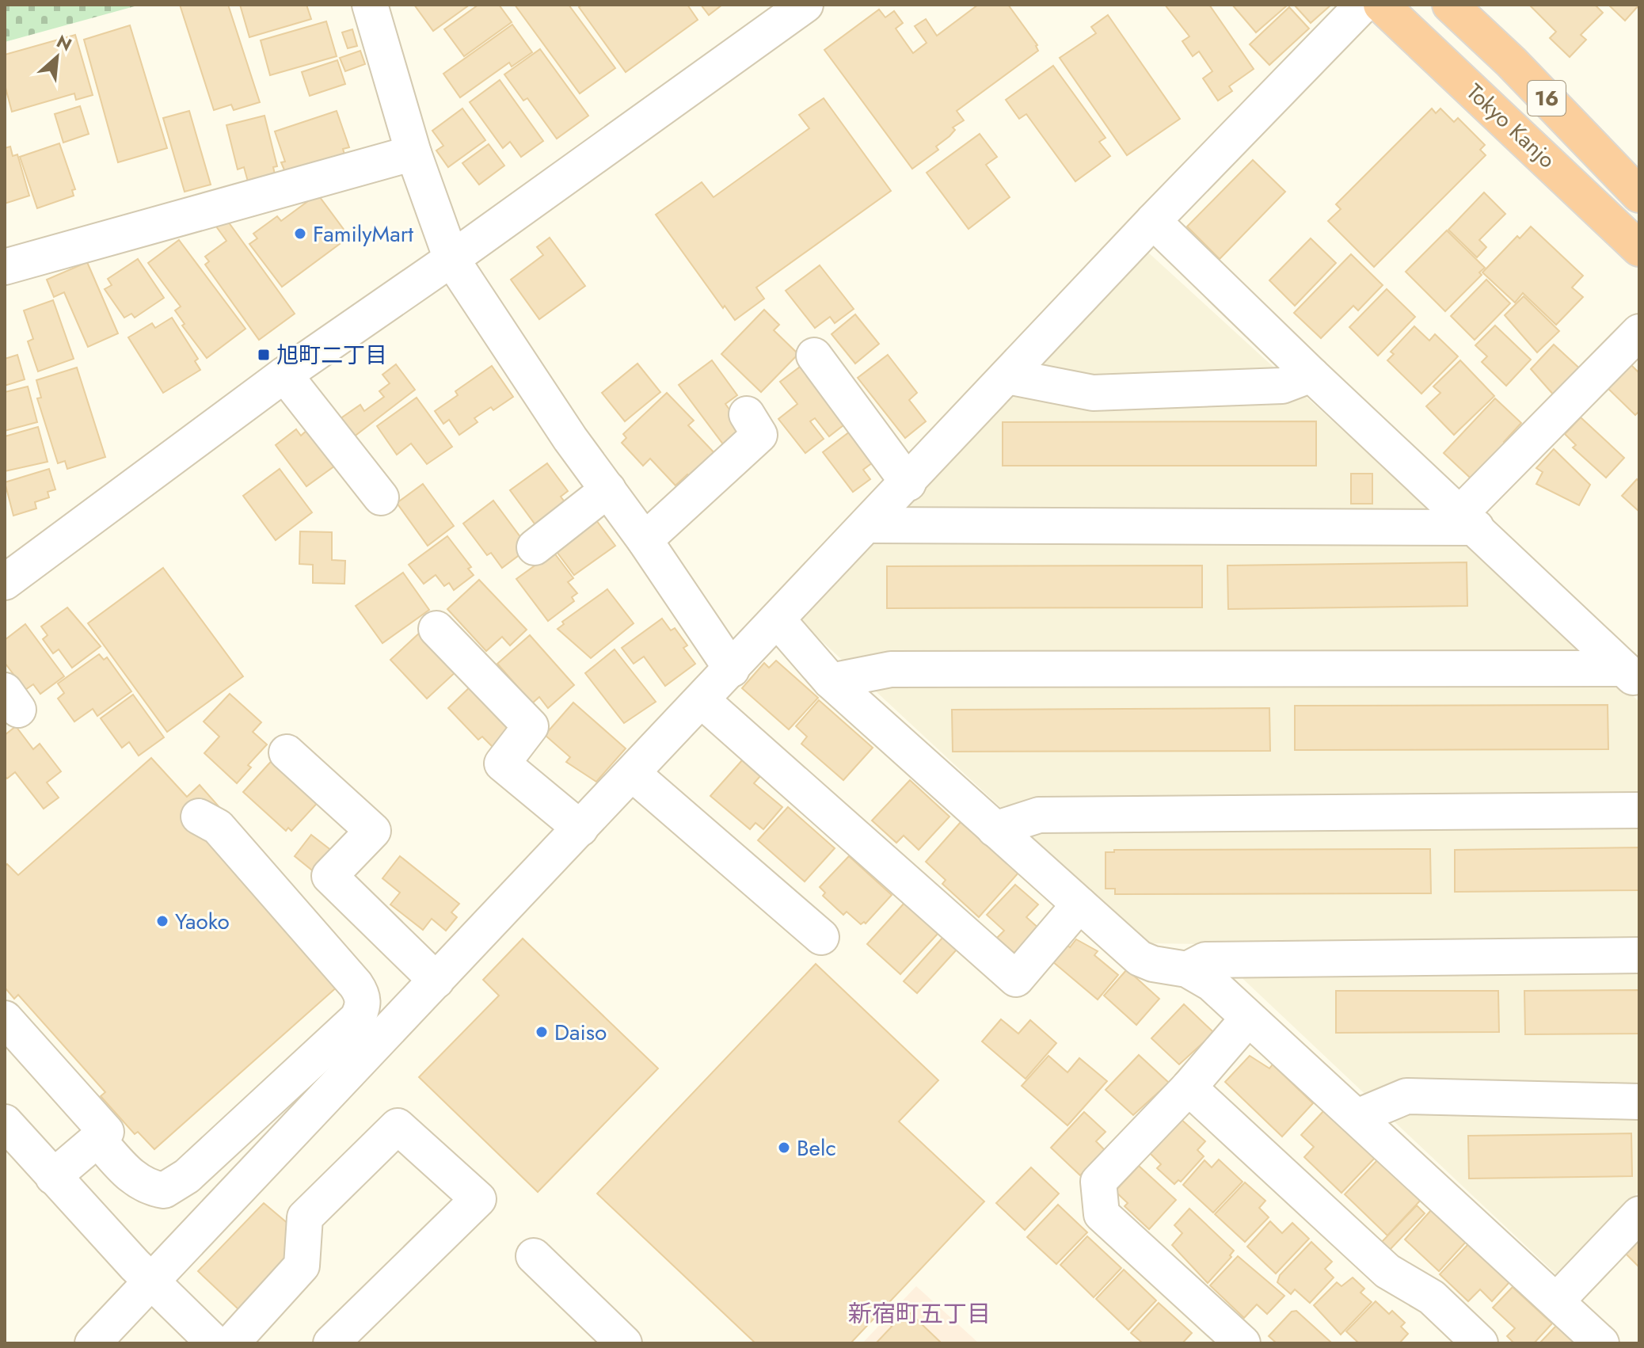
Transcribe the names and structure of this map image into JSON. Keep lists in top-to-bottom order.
{
  "streets": {
    "highway": ["16", "Tokyo Kanjo"]
  },
  "districts": ["新宿町五丁目"],
  "places": {
    "other": [
      "FamilyMart",
      "Yaoko",
      "Daiso",
      "Belc"
    ],
    "transit": ["旭町二丁目"]
  },
  "north": "top right"
}
